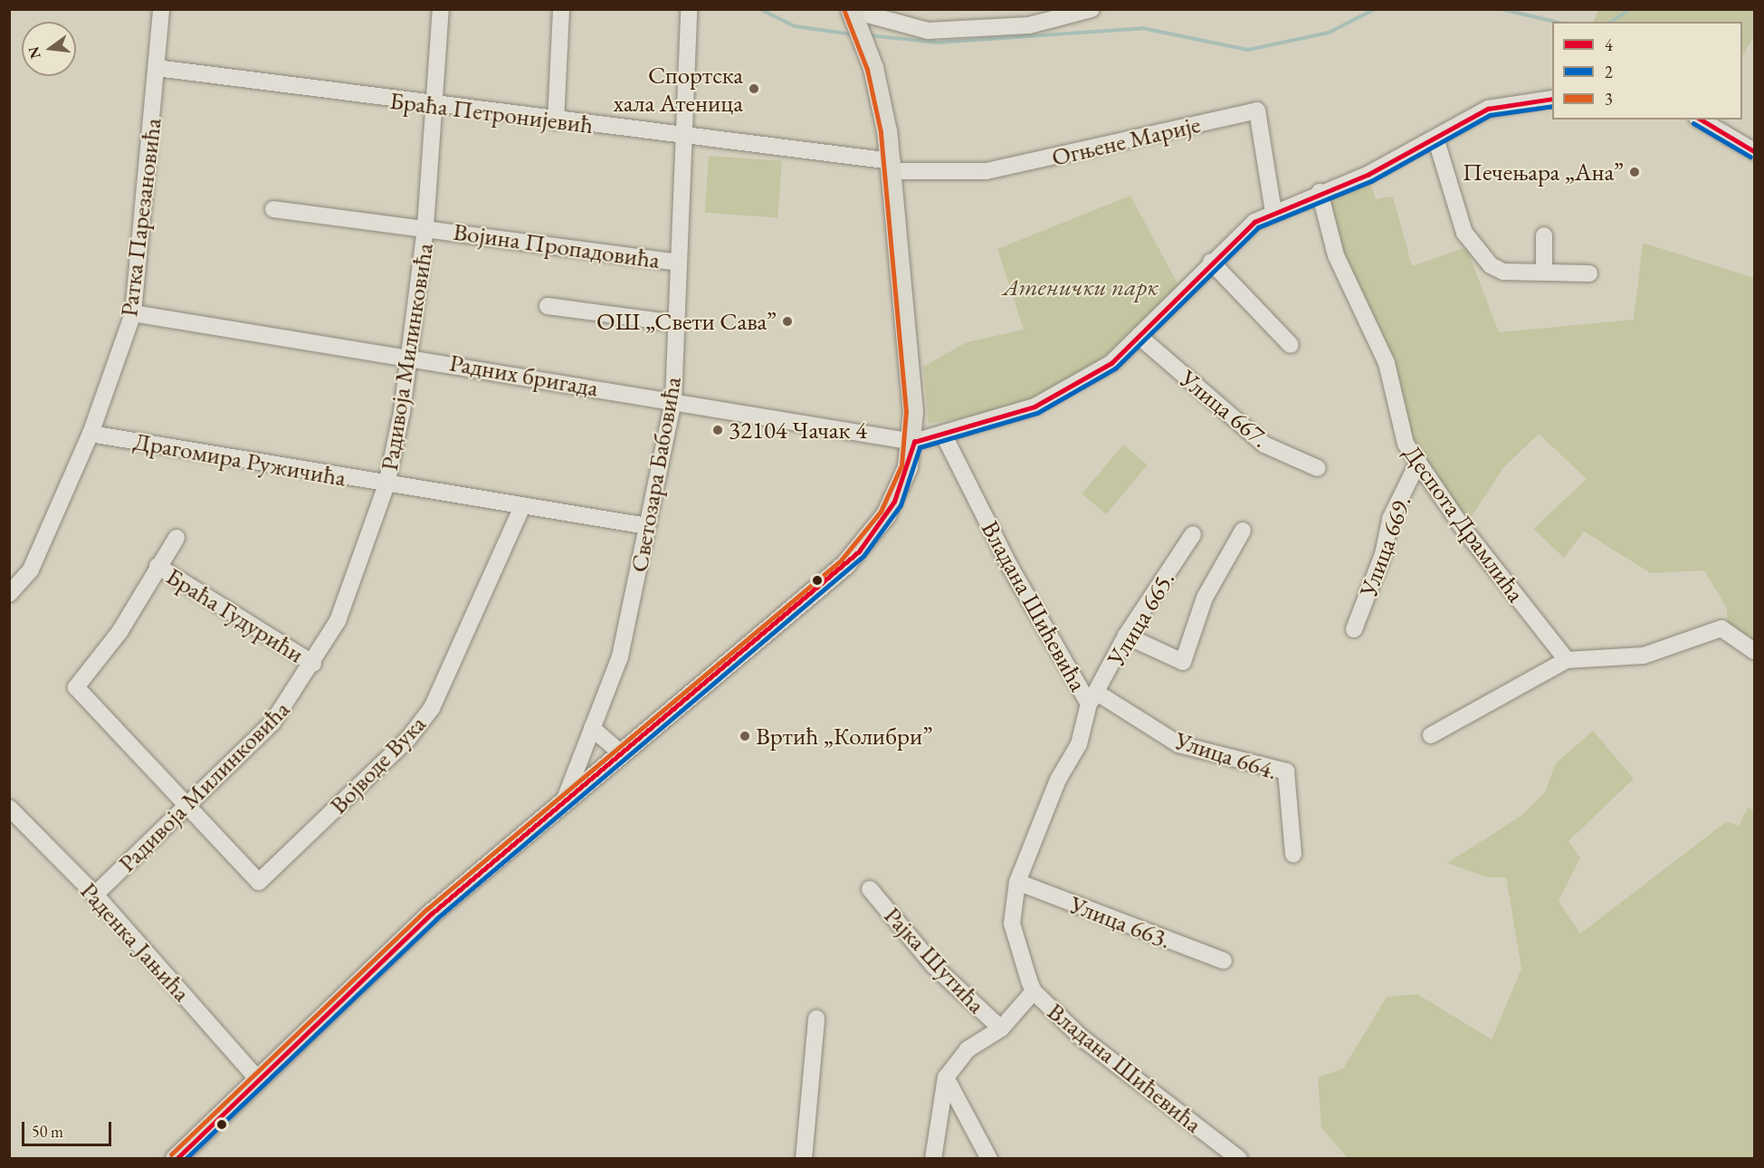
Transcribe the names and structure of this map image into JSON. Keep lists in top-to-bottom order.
{
  "streets": {
    "street": [
      "Браћа Петронијевић",
      "Огњене Марије",
      "Ратка Парезановића",
      "Војина Пропадовића",
      "Радивоја Милинковића",
      "Радних бригада",
      "Улица 667.",
      "Драгомира Ружичића",
      "Светозара Бабовића",
      "Деспота Драмлића",
      "Улица 669.",
      "Владана Шићевића",
      "Браћа Гудурићи",
      "Улица 665.",
      "Улица 664.",
      "Војводе Вука",
      "Улица 663.",
      "Раденка Јањића",
      "Рајка Шутића"
    ]
  },
  "crossings": [
    ["Браћа Петронијевић", "Огњене Марије"],
    ["Браћа Петронијевић", "Ратка Парезановића"],
    ["Браћа Петронијевић", "Радивоја Милинковића"],
    ["Браћа Петронијевић", "Светозара Бабовића"],
    ["Ратка Парезановића", "Радних бригада"],
    ["Ратка Парезановића", "Драгомира Ружичића"],
    ["Војина Пропадовића", "Радивоја Милинковића"],
    ["Војина Пропадовића", "Светозара Бабовића"],
    ["Радивоја Милинковића", "Радних бригада"],
    ["Радивоја Милинковића", "Драгомира Ружичића"],
    ["Радивоја Милинковића", "Браћа Гудурићи"],
    ["Радивоја Милинковића", "Војводе Вука"],
    ["Радивоја Милинковића", "Раденка Јањића"],
    ["Радних бригада", "Светозара Бабовића"],
    ["Драгомира Ружичића", "Светозара Бабовића"],
    ["Драгомира Ружичића", "Војводе Вука"],
    ["Деспота Драмлића", "Улица 669."],
    ["Владана Шићевића", "Улица 665."],
    ["Владана Шићевића", "Улица 664."],
    ["Владана Шићевића", "Улица 663."],
    ["Улица 665.", "Улица 664."]
  ],
  "parks": ["Атенички парк"],
  "places": [
    "Спортска хала Атеница",
    "Печењара „Ана”",
    "ОШ „Свети Сава”",
    "32104 Чачак 4",
    "Вртић „Колибри”"
  ],
  "lines": ["transit line 3", "transit line 4", "transit line 2"],
  "legend": ["4", "2", "3"],
  "scale_bar": "50 m",
  "north": "left"
}
